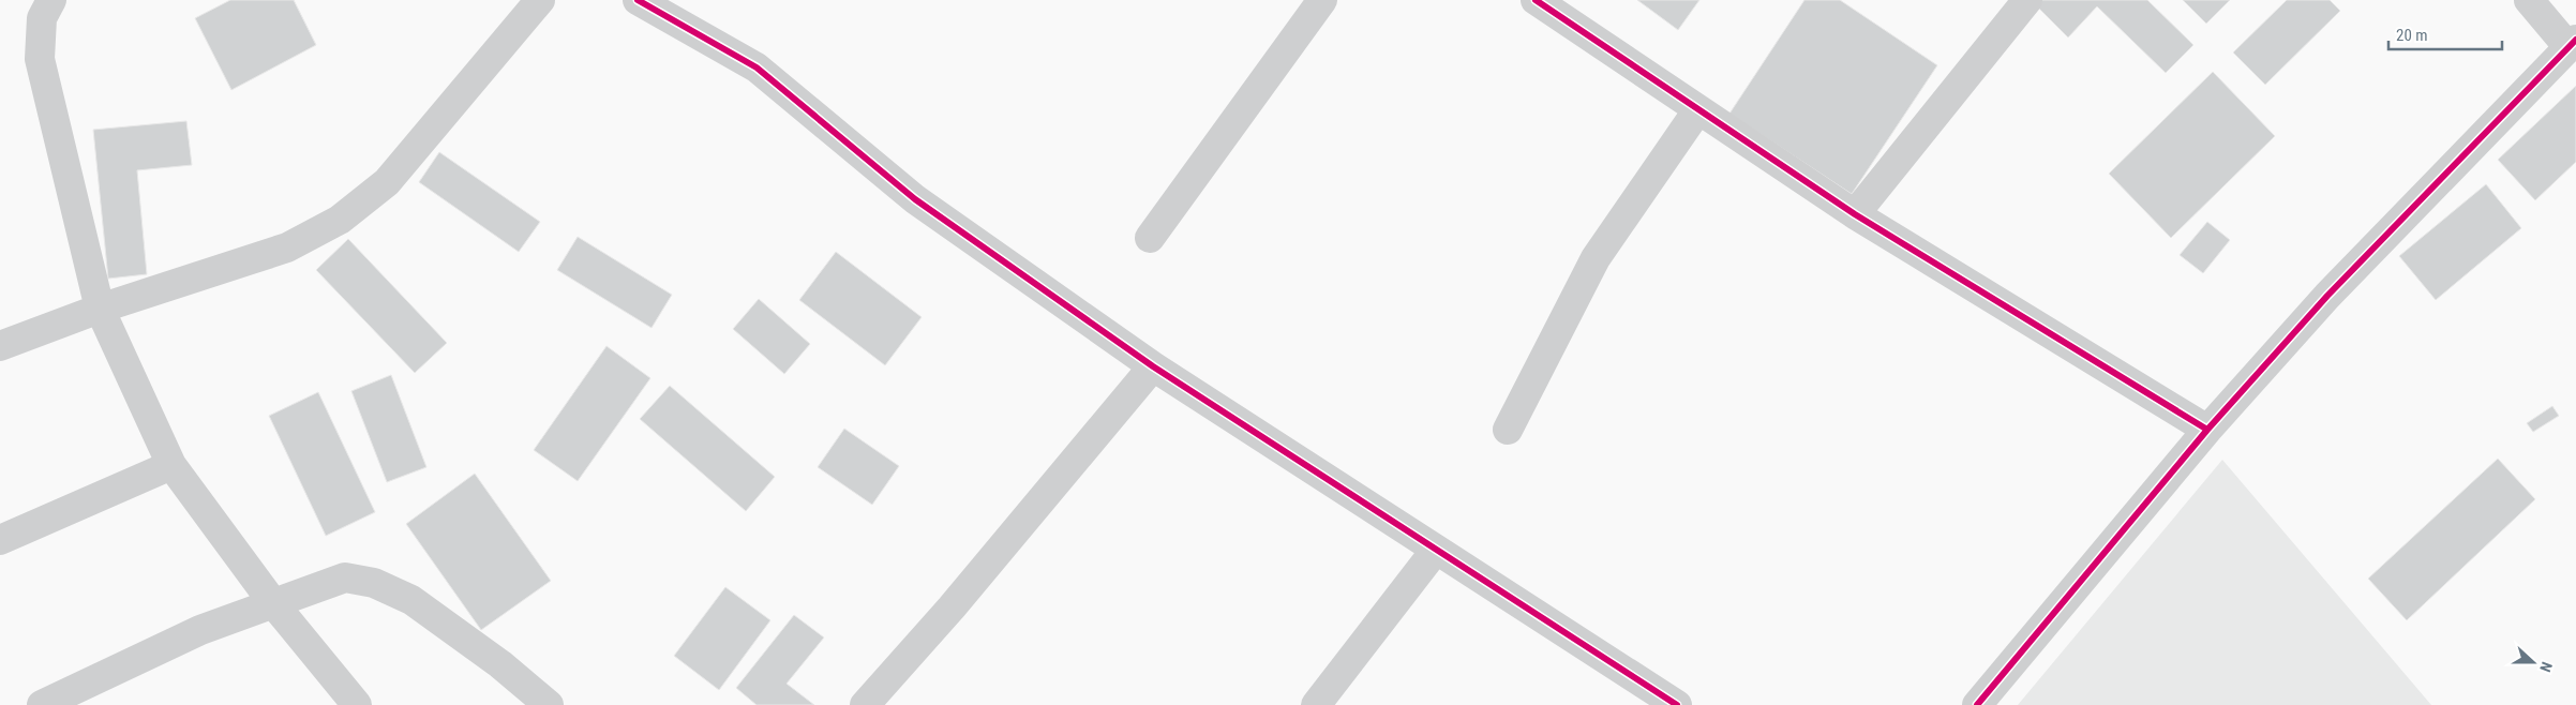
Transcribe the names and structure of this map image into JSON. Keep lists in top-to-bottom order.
{
  "scale_bar": "20 m",
  "north": "right"
}
